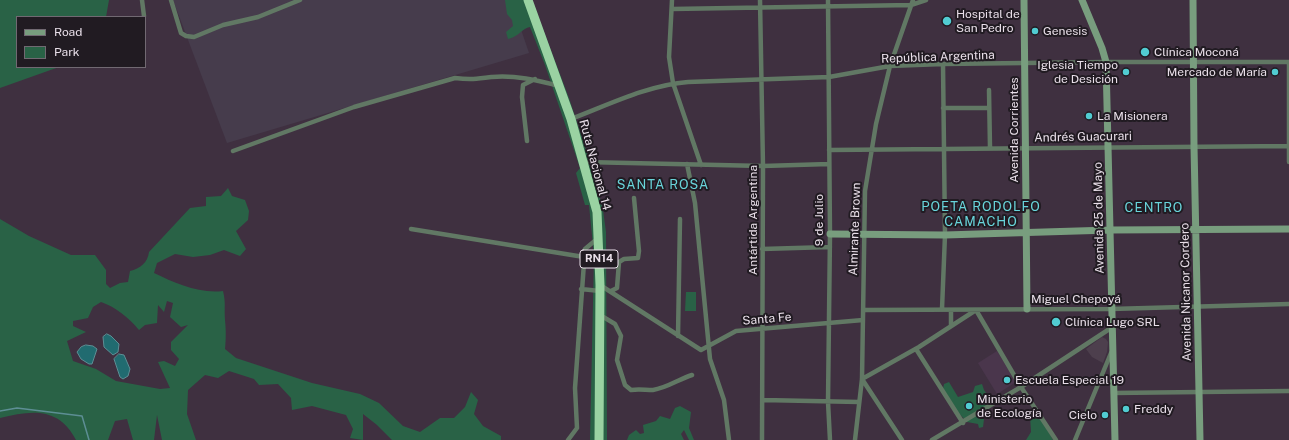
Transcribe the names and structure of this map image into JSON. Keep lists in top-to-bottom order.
{
  "streets": {
    "highway": ["Ruta Nacional 14", "RN14"],
    "main road": ["Avenida Corrientes", "Avenida 25 de Mayo", "Avenida Nicanor Cordero"],
    "street": [
      "República Argentina",
      "Andrés Guacurari",
      "Antártida Argentina",
      "9 de Julio",
      "Almirante Brown",
      "Miguel Chepoyá",
      "Santa Fe"
    ]
  },
  "crossings": [
    ["República Argentina", "Avenida Corrientes"],
    ["República Argentina", "Ruta Nacional 14"],
    ["República Argentina", "Avenida 25 de Mayo"],
    ["República Argentina", "Antártida Argentina"],
    ["República Argentina", "9 de Julio"],
    ["República Argentina", "Almirante Brown"],
    ["República Argentina", "Avenida Nicanor Cordero"],
    ["Avenida Corrientes", "Andrés Guacurari"],
    ["Avenida Corrientes", "Miguel Chepoyá"],
    ["Andrés Guacurari", "Avenida 25 de Mayo"],
    ["Andrés Guacurari", "9 de Julio"],
    ["Andrés Guacurari", "Almirante Brown"],
    ["Andrés Guacurari", "Avenida Nicanor Cordero"],
    ["Avenida 25 de Mayo", "Miguel Chepoyá"],
    ["Antártida Argentina", "Santa Fe"],
    ["9 de Julio", "Santa Fe"],
    ["Almirante Brown", "Miguel Chepoyá"],
    ["Almirante Brown", "Santa Fe"],
    ["Avenida Nicanor Cordero", "Miguel Chepoyá"]
  ],
  "districts": ["SANTA ROSA", "POETA RODOLFO CAMACHO", "CENTRO"],
  "places": [
    "Hospital de San Pedro",
    "Genesis",
    "Clínica Moconá",
    "Iglesia Tiempo de Desición",
    "Mercado de María",
    "La Misionera",
    "Clínica Lugo SRL",
    "Escuela Especial 19",
    "Ministerio de Ecología",
    "Freddy",
    "Cielo"
  ],
  "legend": ["Road", "Park"]
}
